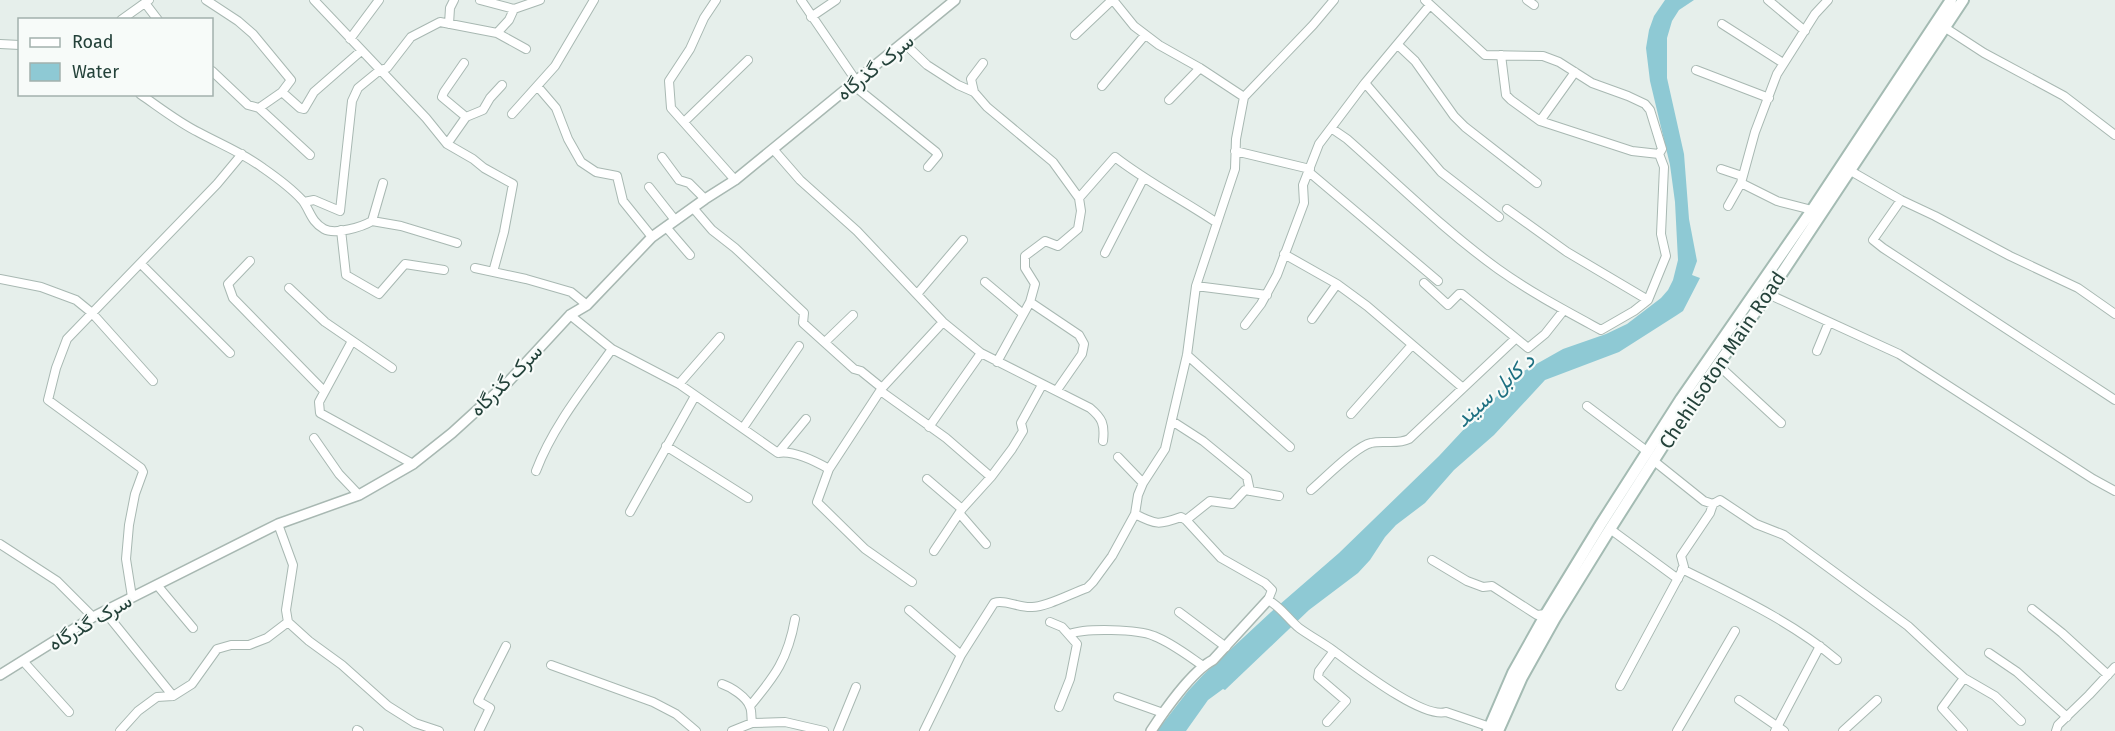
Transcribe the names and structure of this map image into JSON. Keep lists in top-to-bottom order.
{
  "streets": {
    "main road": ["Chehilsoton Main Road"],
    "street": ["سرک گذرگاه"]
  },
  "water": ["د کابل سيند"],
  "legend": ["Road", "Water"]
}
